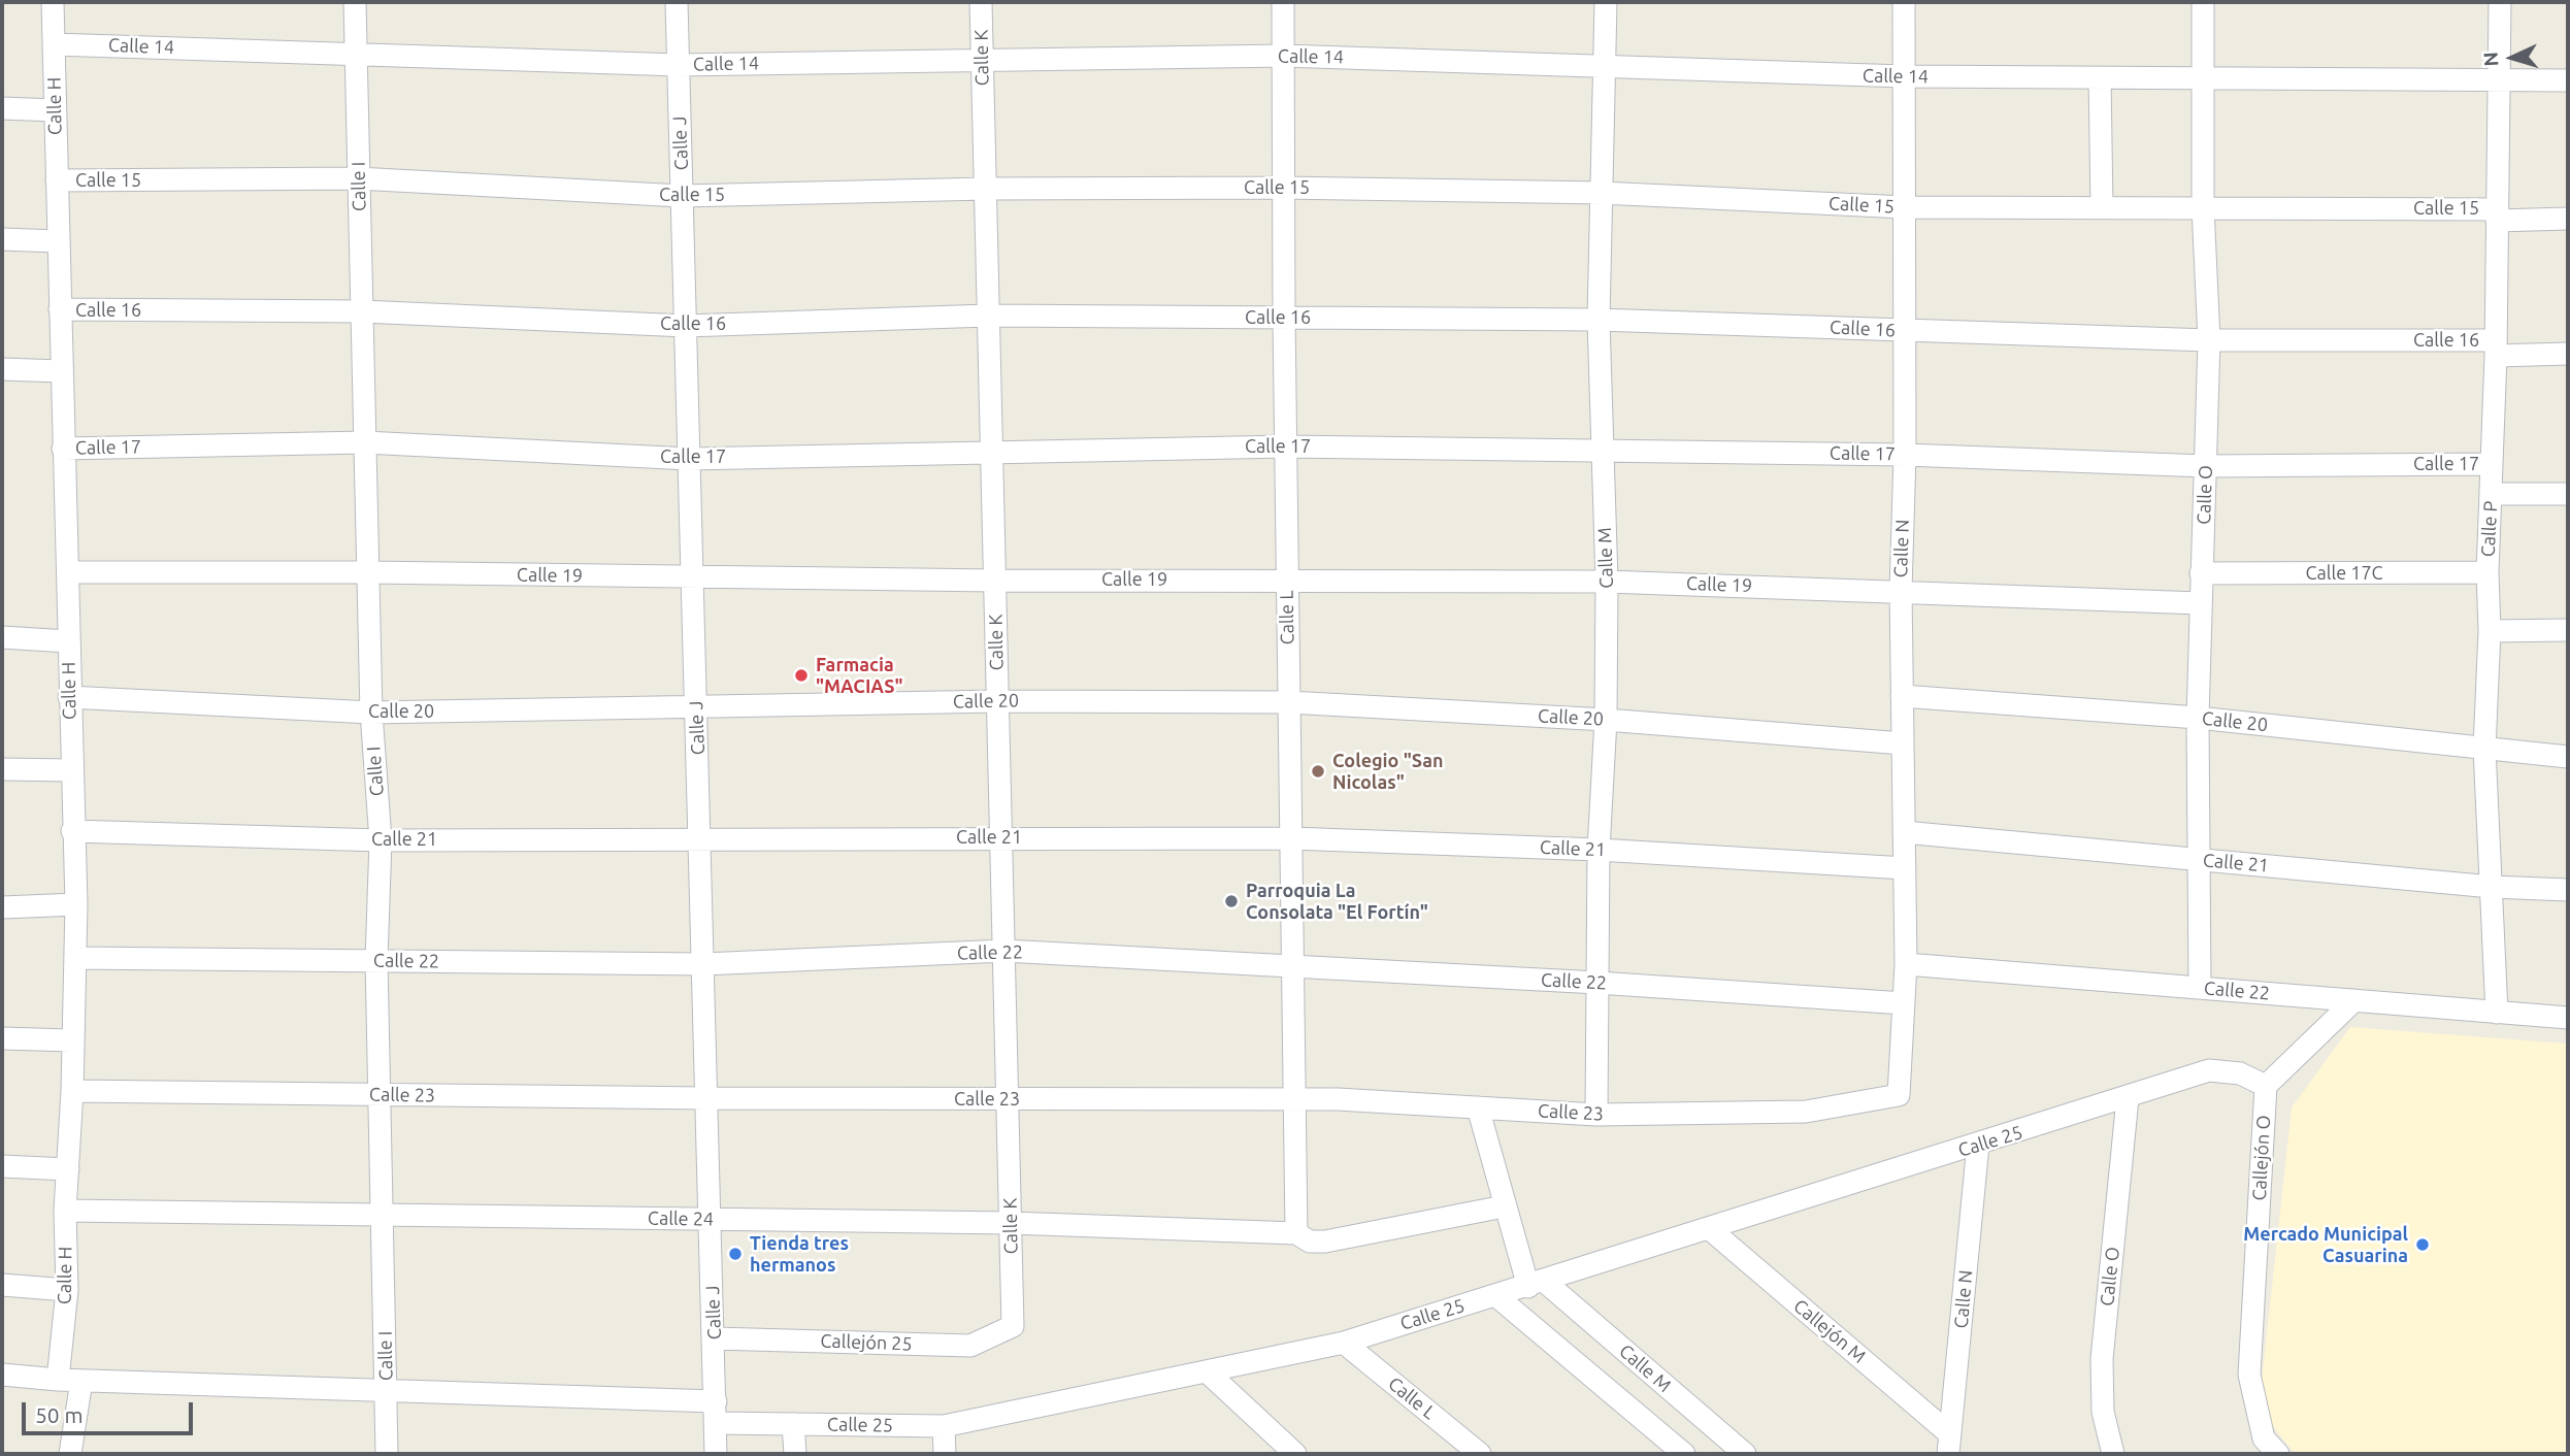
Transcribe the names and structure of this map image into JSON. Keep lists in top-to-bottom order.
{
  "streets": {
    "street": [
      "Calle 14",
      "Calle K",
      "Calle H",
      "Calle J",
      "Calle 15",
      "Calle I",
      "Calle 16",
      "Calle 17",
      "Calle O",
      "Calle P",
      "Calle N",
      "Calle M",
      "Calle 17C",
      "Calle 19",
      "Calle L",
      "Calle 20",
      "Calle 21",
      "Calle 22",
      "Calle 23",
      "Calle 25",
      "Callejón O",
      "Calle 24",
      "Callejón M",
      "Callejón 25"
    ]
  },
  "crossings": [
    ["Calle 14", "Calle K"],
    ["Calle 14", "Calle H"],
    ["Calle 14", "Calle J"],
    ["Calle 14", "Calle I"],
    ["Calle 14", "Calle O"],
    ["Calle 14", "Calle P"],
    ["Calle 14", "Calle N"],
    ["Calle 14", "Calle M"],
    ["Calle 14", "Calle L"],
    ["Calle K", "Calle 15"],
    ["Calle K", "Calle 16"],
    ["Calle K", "Calle 17"],
    ["Calle K", "Calle 19"],
    ["Calle K", "Calle 20"],
    ["Calle K", "Calle 21"],
    ["Calle K", "Calle 22"],
    ["Calle K", "Calle 23"],
    ["Calle K", "Calle 24"],
    ["Calle K", "Callejón 25"],
    ["Calle H", "Calle 15"],
    ["Calle H", "Calle 16"],
    ["Calle H", "Calle 17"],
    ["Calle H", "Calle 19"],
    ["Calle H", "Calle 20"],
    ["Calle H", "Calle 21"],
    ["Calle H", "Calle 22"],
    ["Calle H", "Calle 23"],
    ["Calle H", "Calle 25"],
    ["Calle H", "Calle 24"],
    ["Calle J", "Calle 15"],
    ["Calle J", "Calle 16"],
    ["Calle J", "Calle 17"],
    ["Calle J", "Calle 19"],
    ["Calle J", "Calle 20"],
    ["Calle J", "Calle 21"],
    ["Calle J", "Calle 22"],
    ["Calle J", "Calle 23"],
    ["Calle J", "Calle 25"],
    ["Calle J", "Calle 24"],
    ["Calle J", "Callejón 25"],
    ["Calle 15", "Calle I"],
    ["Calle 15", "Calle O"],
    ["Calle 15", "Calle P"],
    ["Calle 15", "Calle N"],
    ["Calle 15", "Calle M"],
    ["Calle 15", "Calle L"],
    ["Calle I", "Calle 16"],
    ["Calle I", "Calle 17"],
    ["Calle I", "Calle 19"],
    ["Calle I", "Calle 20"],
    ["Calle I", "Calle 21"],
    ["Calle I", "Calle 22"],
    ["Calle I", "Calle 23"],
    ["Calle I", "Calle 25"],
    ["Calle I", "Calle 24"],
    ["Calle 16", "Calle O"],
    ["Calle 16", "Calle P"],
    ["Calle 16", "Calle N"],
    ["Calle 16", "Calle M"],
    ["Calle 16", "Calle L"],
    ["Calle 17", "Calle O"],
    ["Calle 17", "Calle P"],
    ["Calle 17", "Calle N"],
    ["Calle 17", "Calle M"],
    ["Calle 17", "Calle L"],
    ["Calle O", "Calle 17C"],
    ["Calle O", "Calle 19"],
    ["Calle O", "Calle 20"],
    ["Calle O", "Calle 21"],
    ["Calle O", "Calle 22"],
    ["Calle O", "Calle 25"],
    ["Calle P", "Calle 17C"],
    ["Calle P", "Calle 20"],
    ["Calle P", "Calle 21"],
    ["Calle P", "Calle 22"],
    ["Calle N", "Calle 19"],
    ["Calle N", "Calle 20"],
    ["Calle N", "Calle 21"],
    ["Calle N", "Calle 22"],
    ["Calle N", "Calle 23"],
    ["Calle N", "Calle 25"],
    ["Calle N", "Callejón M"],
    ["Calle M", "Calle 19"],
    ["Calle M", "Calle 20"],
    ["Calle M", "Calle 21"],
    ["Calle M", "Calle 22"],
    ["Calle M", "Calle 23"],
    ["Calle M", "Calle 25"],
    ["Calle 19", "Calle L"],
    ["Calle L", "Calle 20"],
    ["Calle L", "Calle 21"],
    ["Calle L", "Calle 22"],
    ["Calle L", "Calle 23"],
    ["Calle L", "Calle 25"],
    ["Calle L", "Calle 24"],
    ["Calle 25", "Callejón M"]
  ],
  "places": [
    "Farmacia \"MACIAS\"",
    "Colegio \"San Nicolas\"",
    "Parroquia La Consolata \"El Fortín\"",
    "Mercado Municipal Casuarina",
    "Tienda tres hermanos"
  ],
  "scale_bar": "50 m",
  "north": "left"
}
